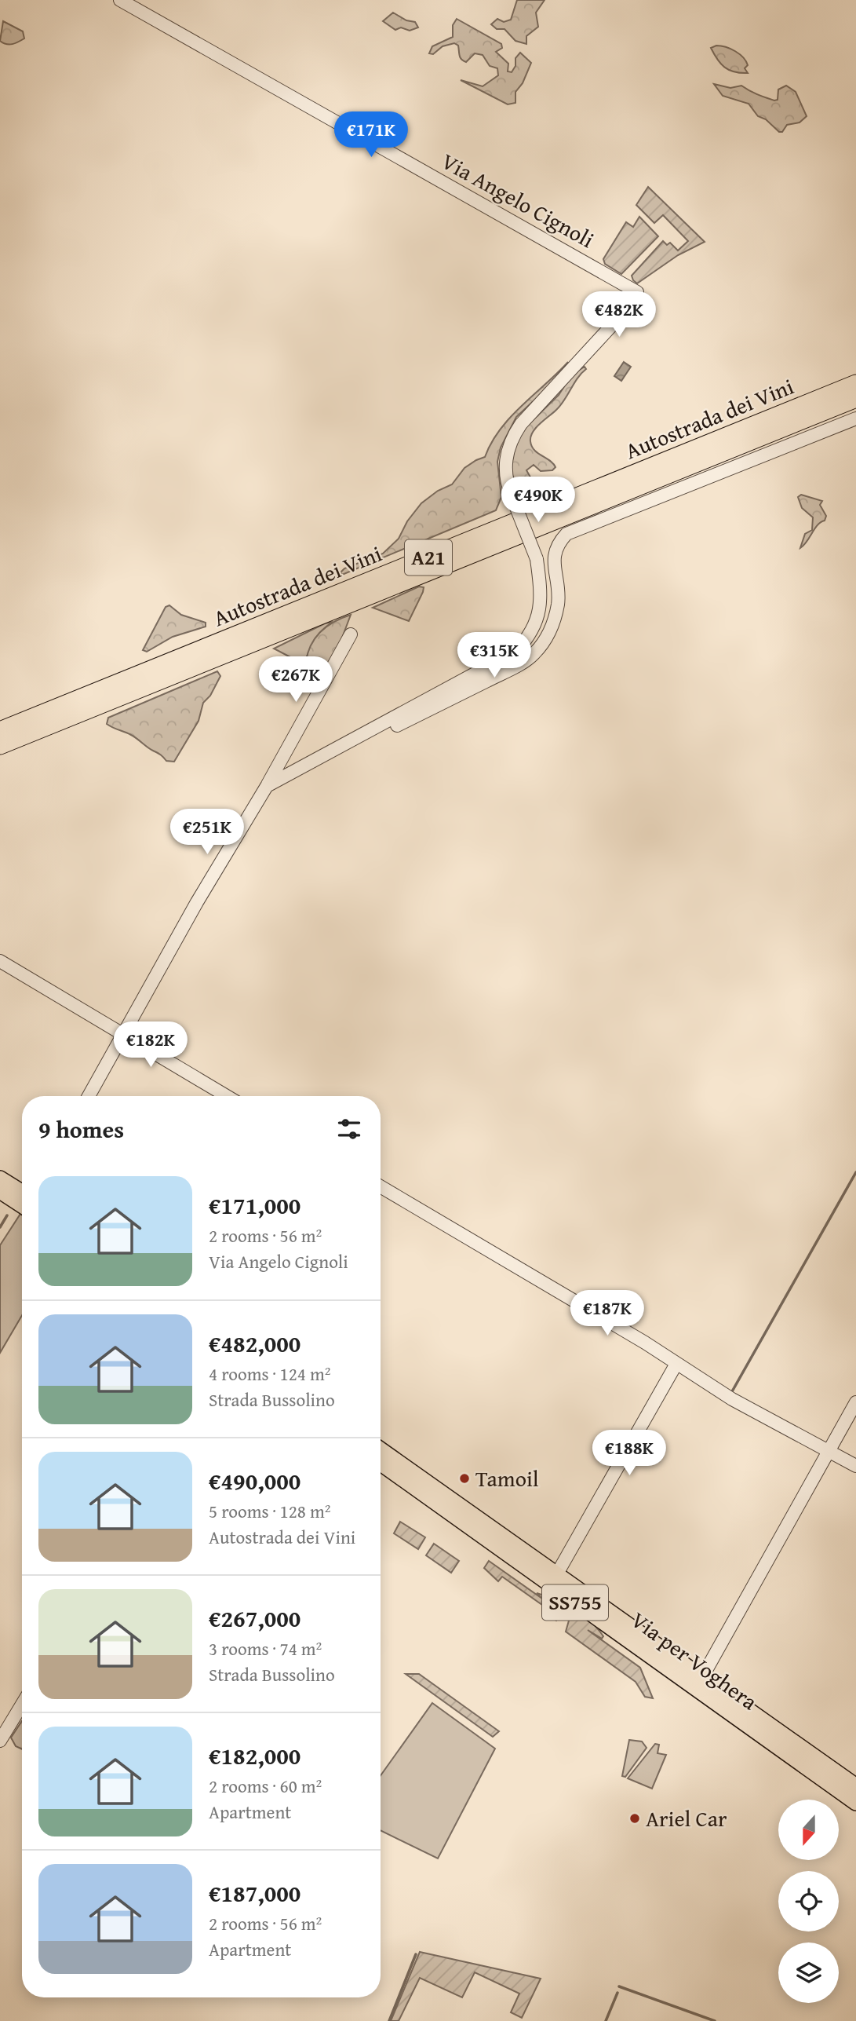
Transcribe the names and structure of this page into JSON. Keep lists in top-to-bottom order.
{
  "streets": {
    "highway": ["Autostrada dei Vini", "A21"],
    "main road": ["SS755", "Via per Voghera"],
    "street": ["Via Angelo Cignoli"]
  },
  "places": ["Tamoil", "Ariel Car"],
  "north": "bottom",
  "page": {
    "price": [
      "€171K",
      "€482K",
      "€490K",
      "€315K",
      "€267K",
      "€251K",
      "€182K",
      "€187K",
      "€188K"
    ],
    "heading": "9 homes",
    "list": [
      {
        "name": "€171,000",
        "note": "2 rooms · 56 m² · Via Angelo Cignoli"
      },
      {
        "name": "€482,000",
        "note": "4 rooms · 124 m² · Strada Bussolino"
      },
      {
        "name": "€490,000",
        "note": "5 rooms · 128 m² · Autostrada dei Vini"
      },
      {
        "name": "€267,000",
        "note": "3 rooms · 74 m² · Strada Bussolino"
      },
      {
        "name": "€182,000",
        "note": "2 rooms · 60 m² · Apartment"
      },
      {
        "name": "€187,000",
        "note": "2 rooms · 56 m² · Apartment"
      }
    ]
  }
}
